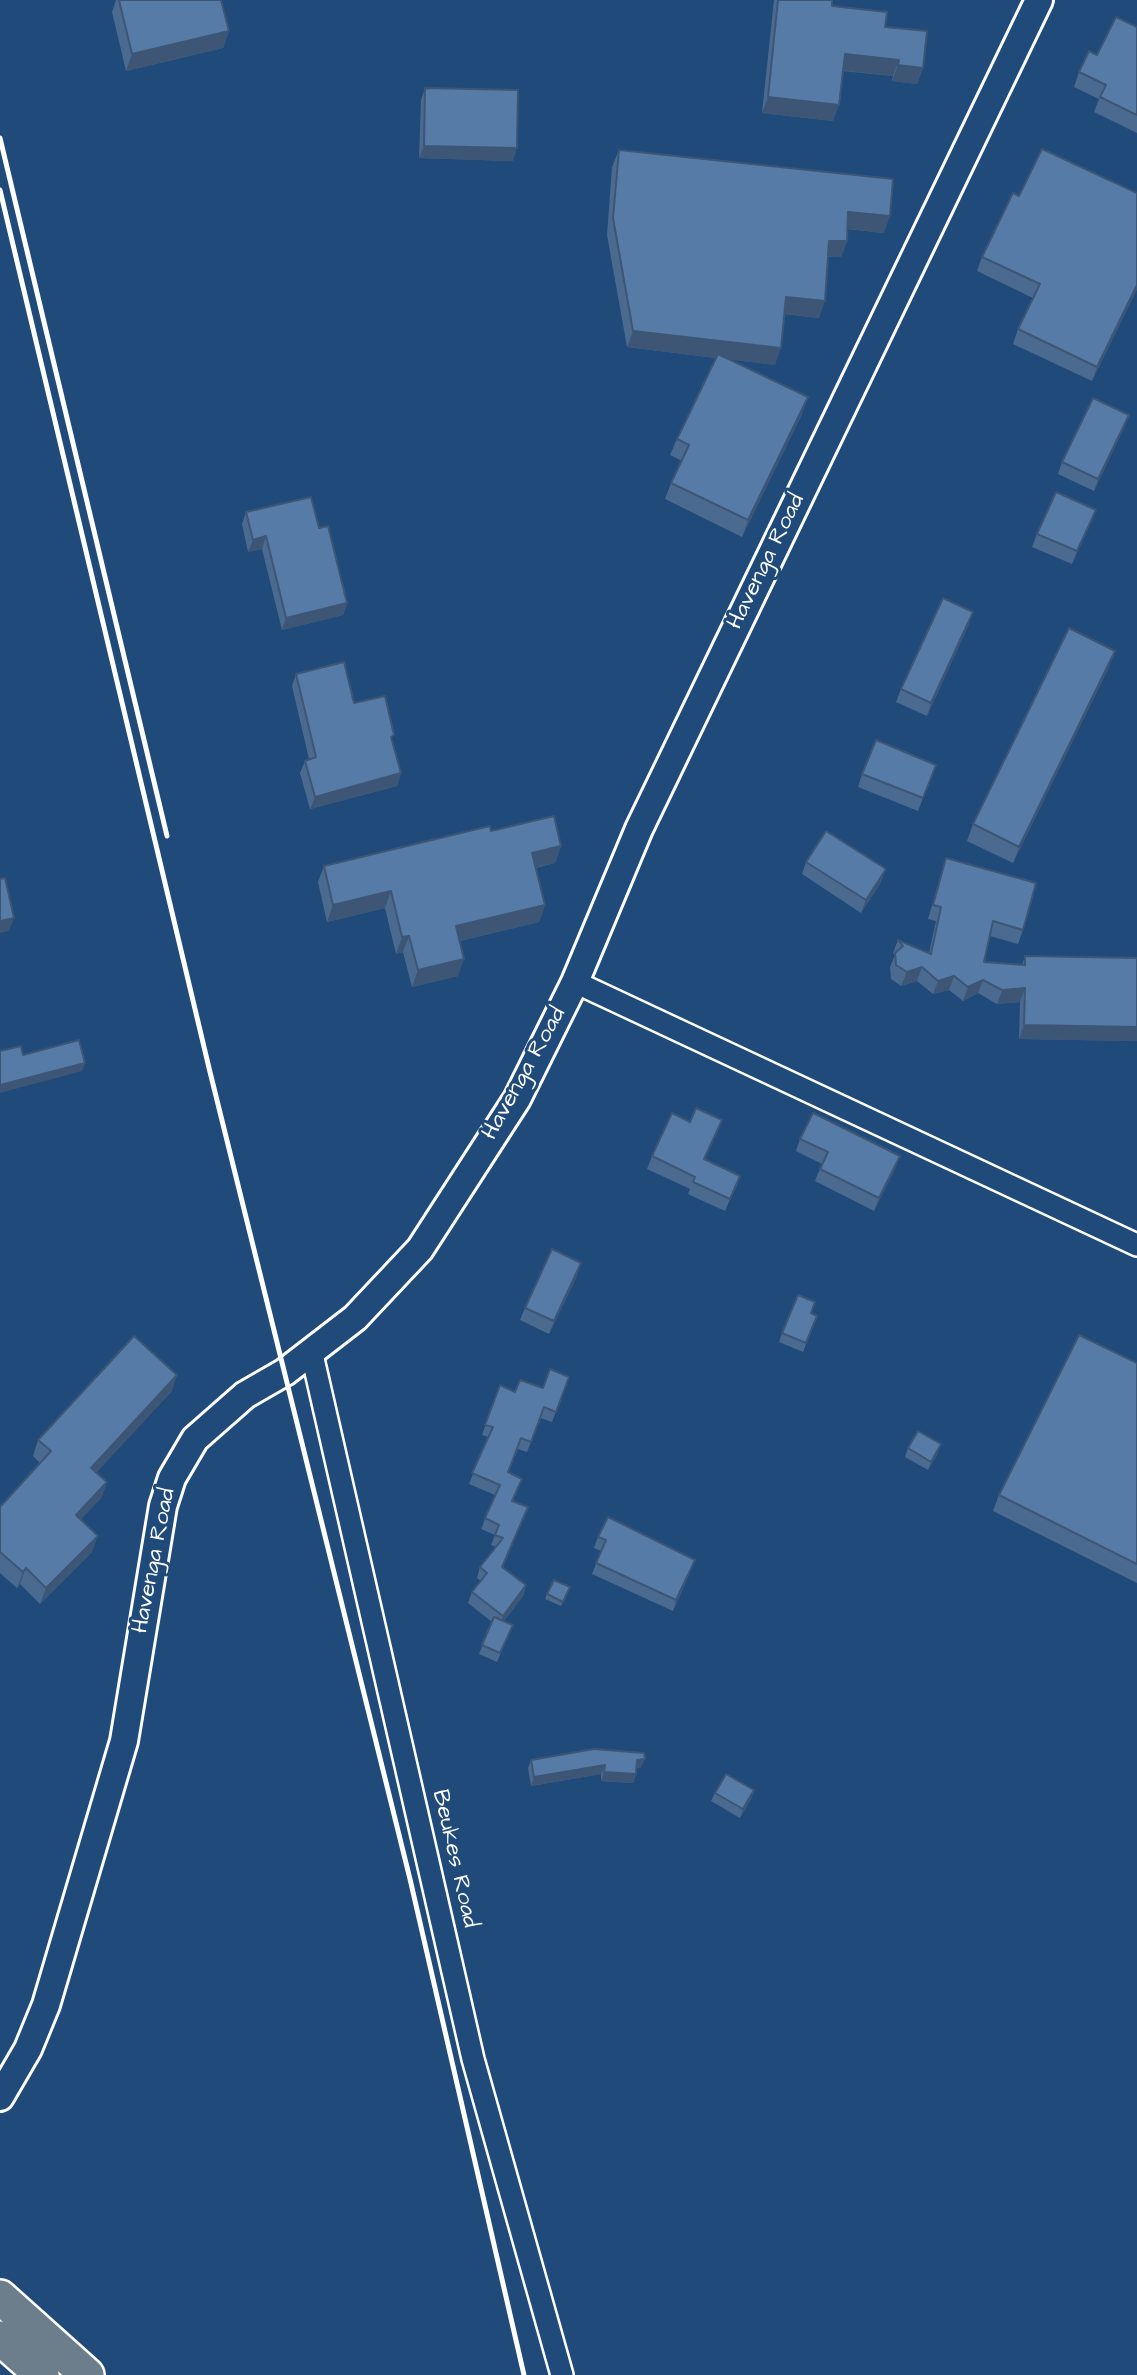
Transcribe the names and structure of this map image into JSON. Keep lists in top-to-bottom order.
{
  "streets": {
    "street": ["Havenga Road", "Beukes Road"]
  },
  "crossings": [
    ["Havenga Road", "Beukes Road"]
  ]
}
